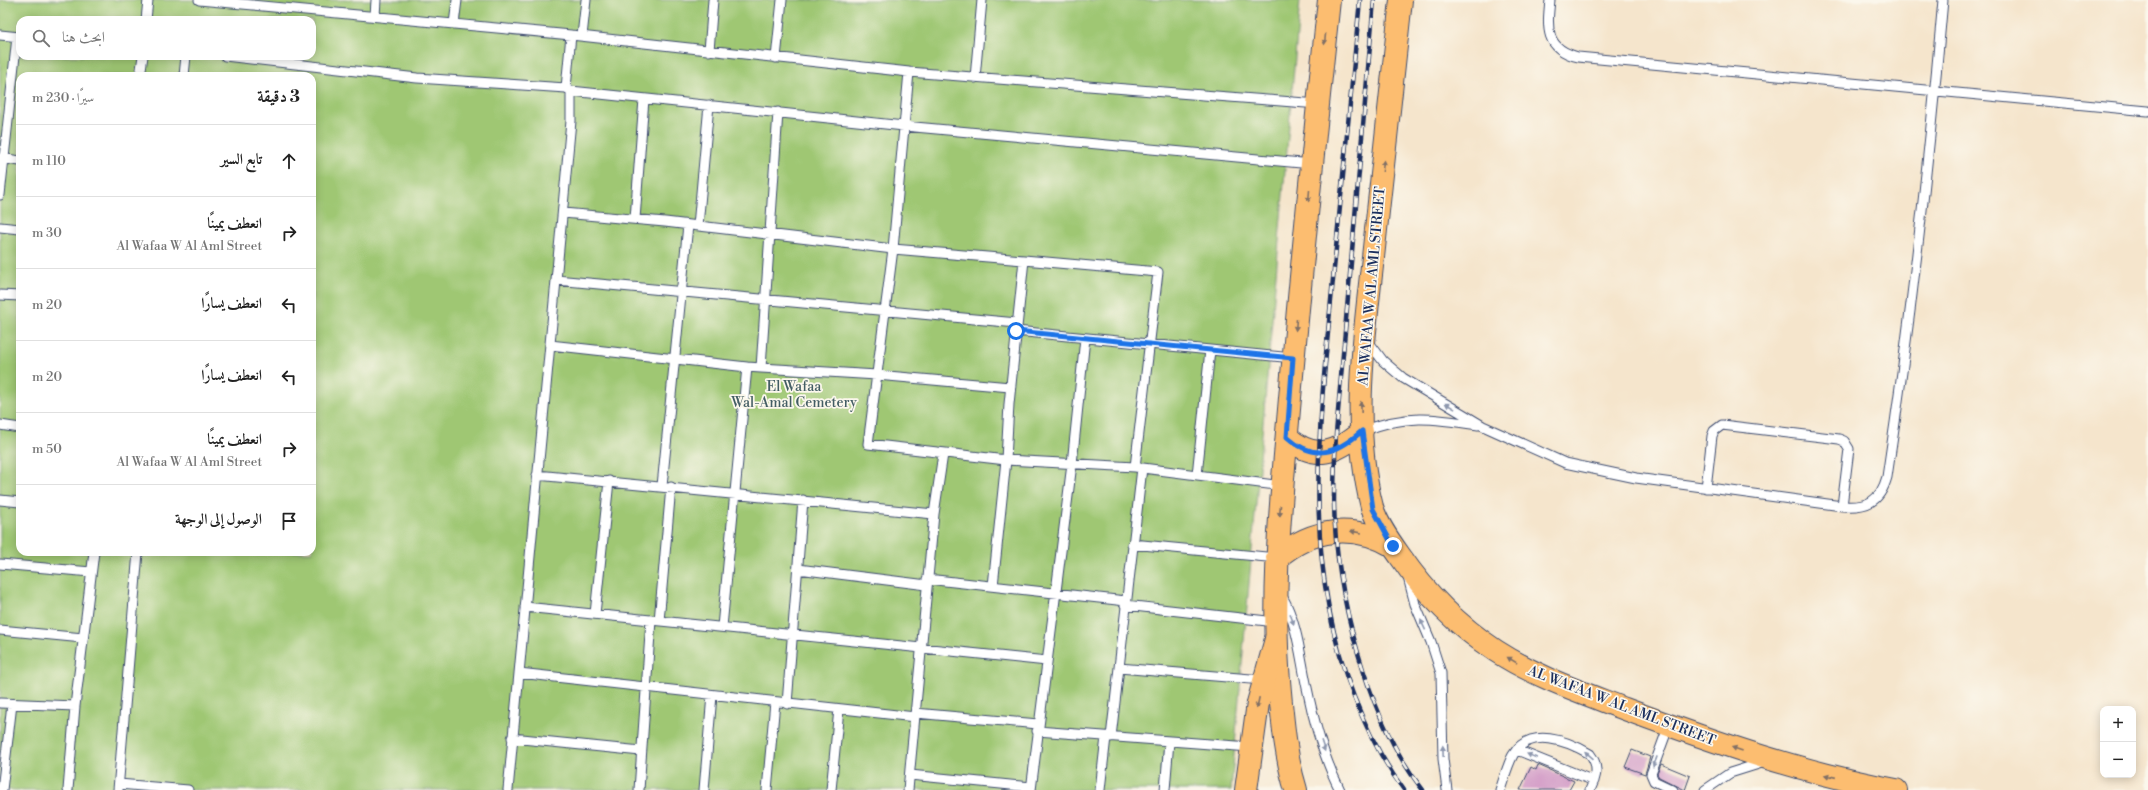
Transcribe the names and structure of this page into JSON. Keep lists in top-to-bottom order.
{
  "streets": {
    "main road": ["AL WAFAA W AL AML STREET"]
  },
  "one_way": ["AL WAFAA W AL AML STREET"],
  "parks": ["El Wafaa Wal-Amal Cemetery"],
  "page": {
    "search": "ابحث هنا",
    "heading": ["3 دقيقة", "سيرًا · 230 m"],
    "list": [
      ["تابع السير", "110 m"],
      ["انعطف يمينًا", "Al Wafaa W Al Aml Street", "30 m"],
      ["انعطف يسارًا", "20 m"],
      ["انعطف يسارًا", "20 m"],
      ["انعطف يمينًا", "Al Wafaa W Al Aml Street", "50 m"],
      "الوصول إلى الوجهة"
    ],
    "map_buttons": ["+", "−"]
  }
}
